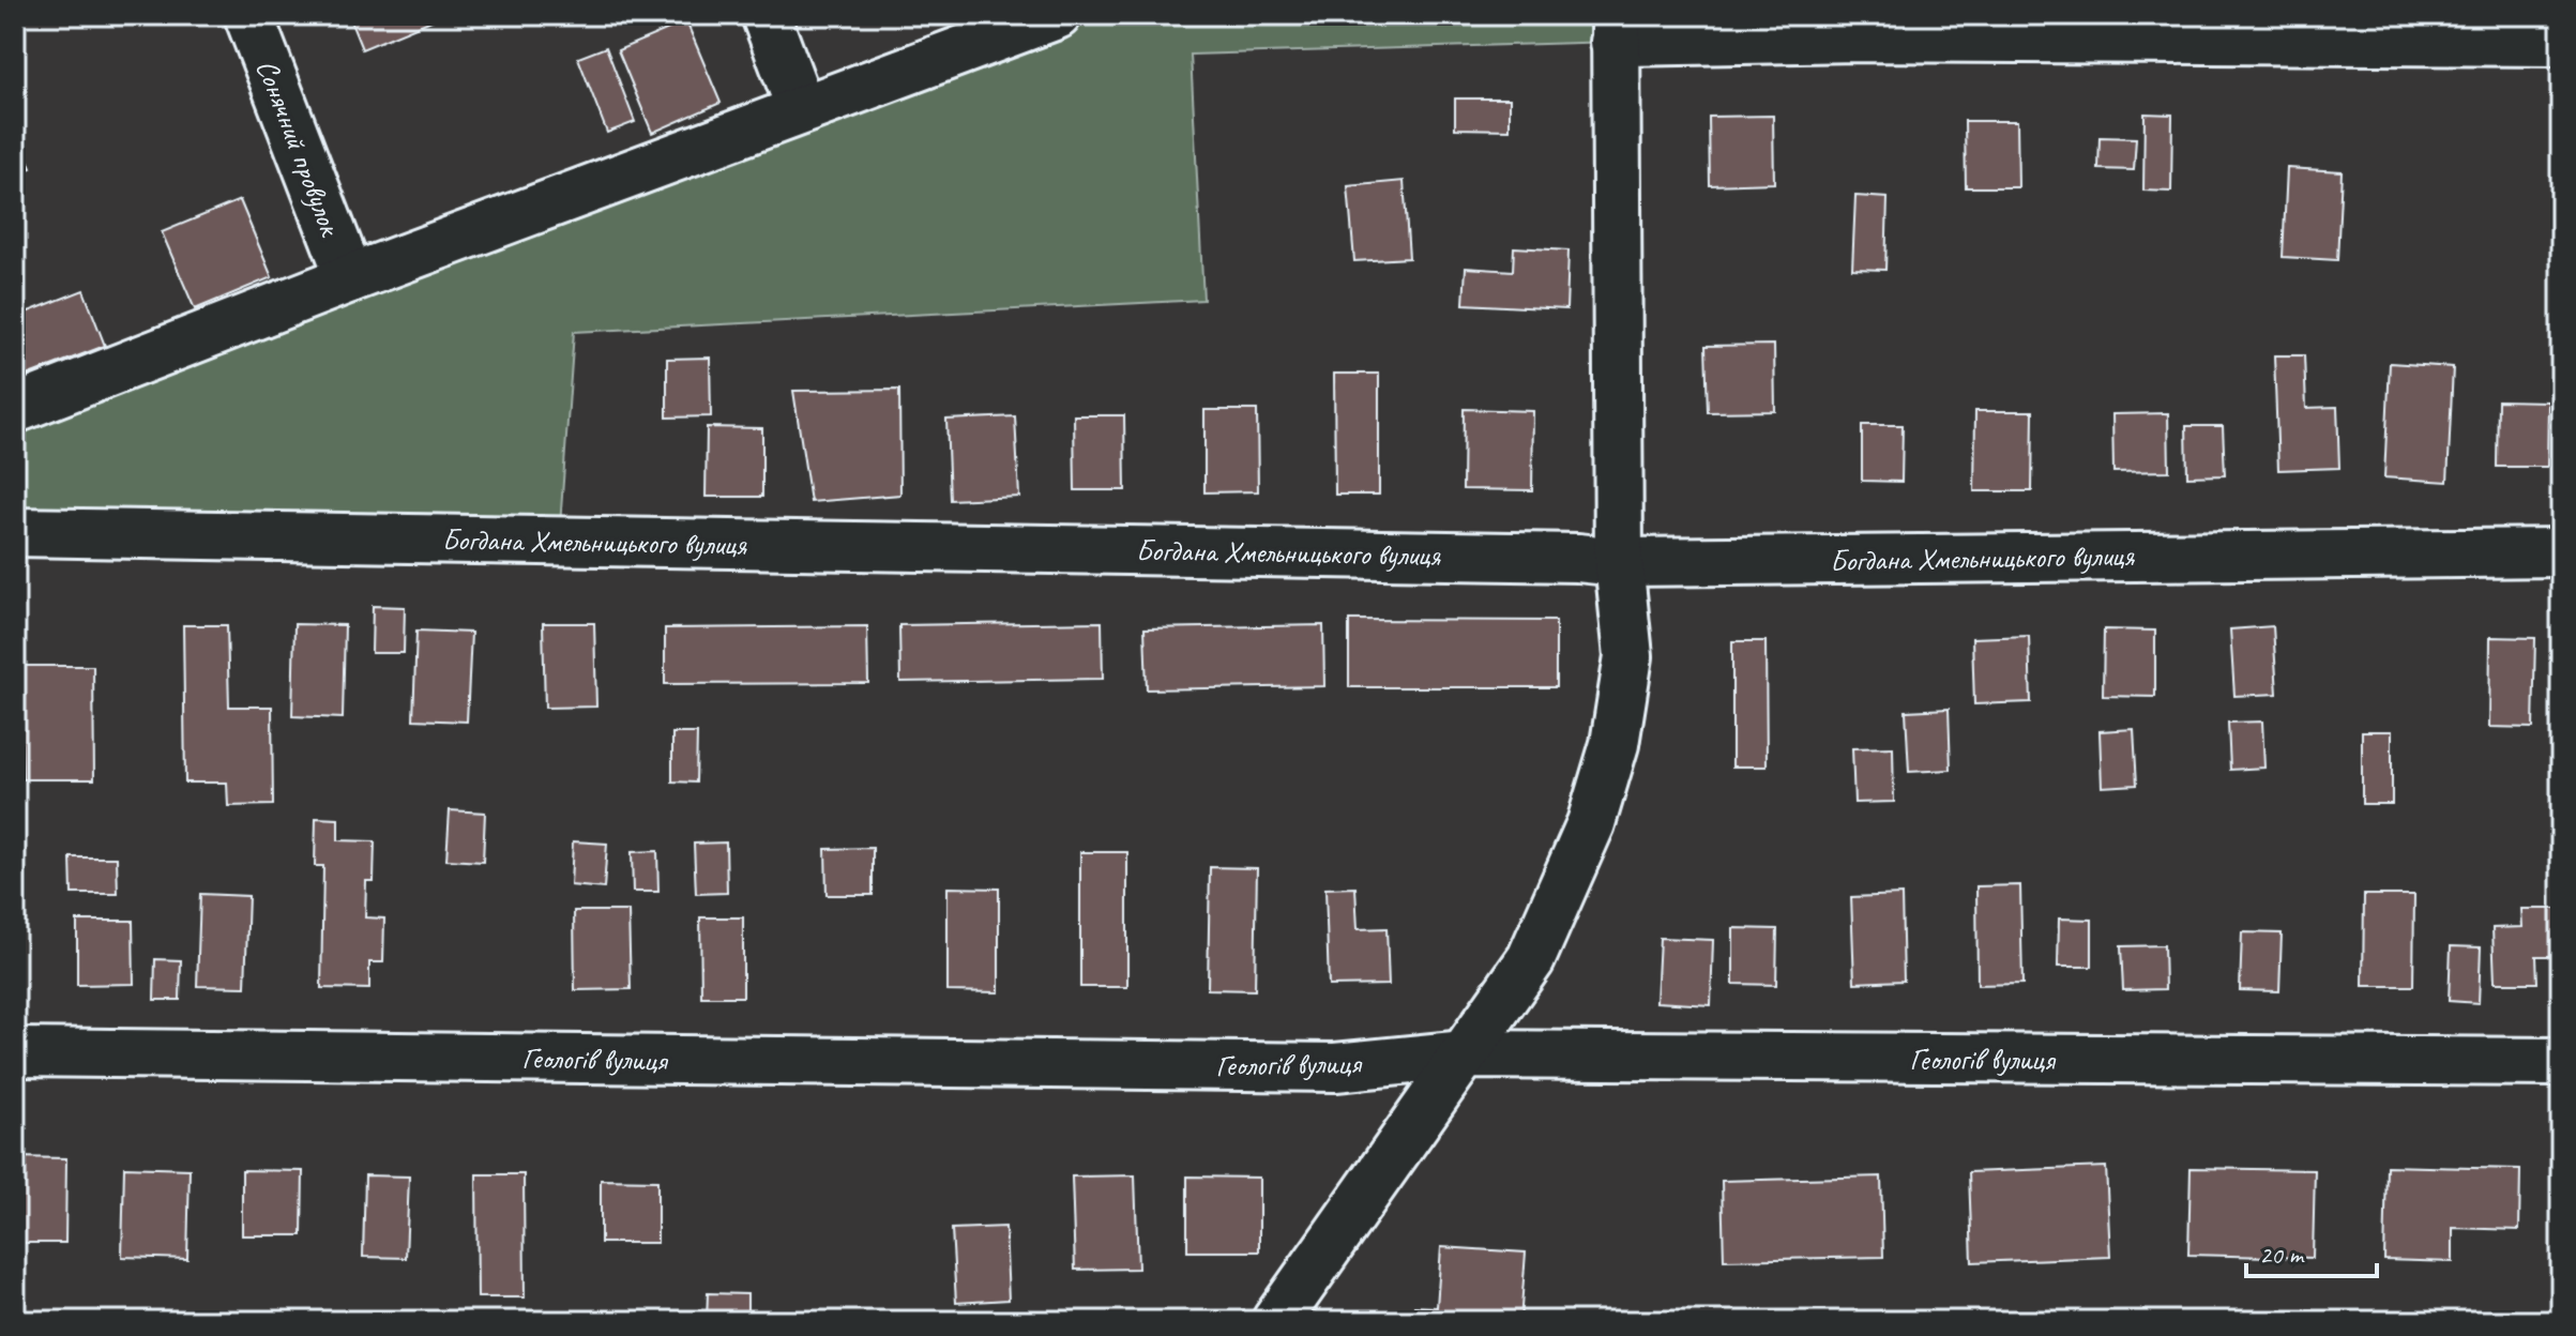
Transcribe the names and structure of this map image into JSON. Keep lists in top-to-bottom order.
{
  "streets": {
    "street": ["Сонячний провулок", "Богдана Хмельницького вулиця", "Геологів вулиця"]
  },
  "scale_bar": "20 m"
}
